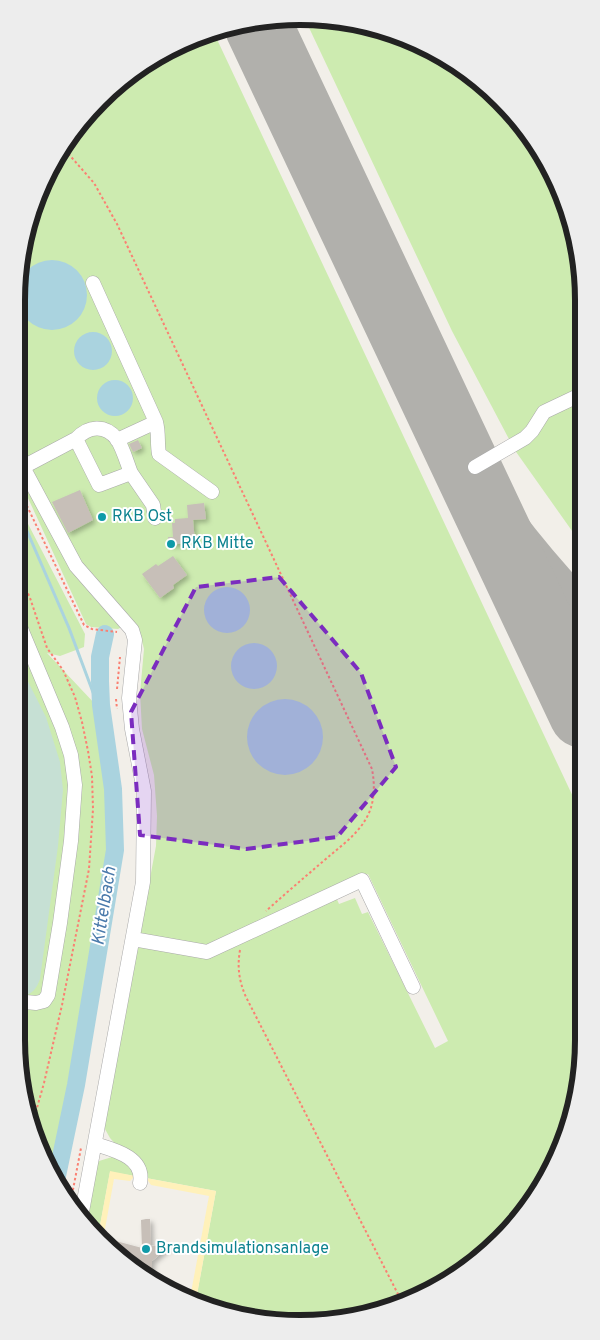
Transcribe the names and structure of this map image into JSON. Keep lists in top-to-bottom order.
{
  "water": ["Kittelbach"],
  "places": ["RKB Ost", "RKB Mitte", "Brandsimulationsanlage"]
}
